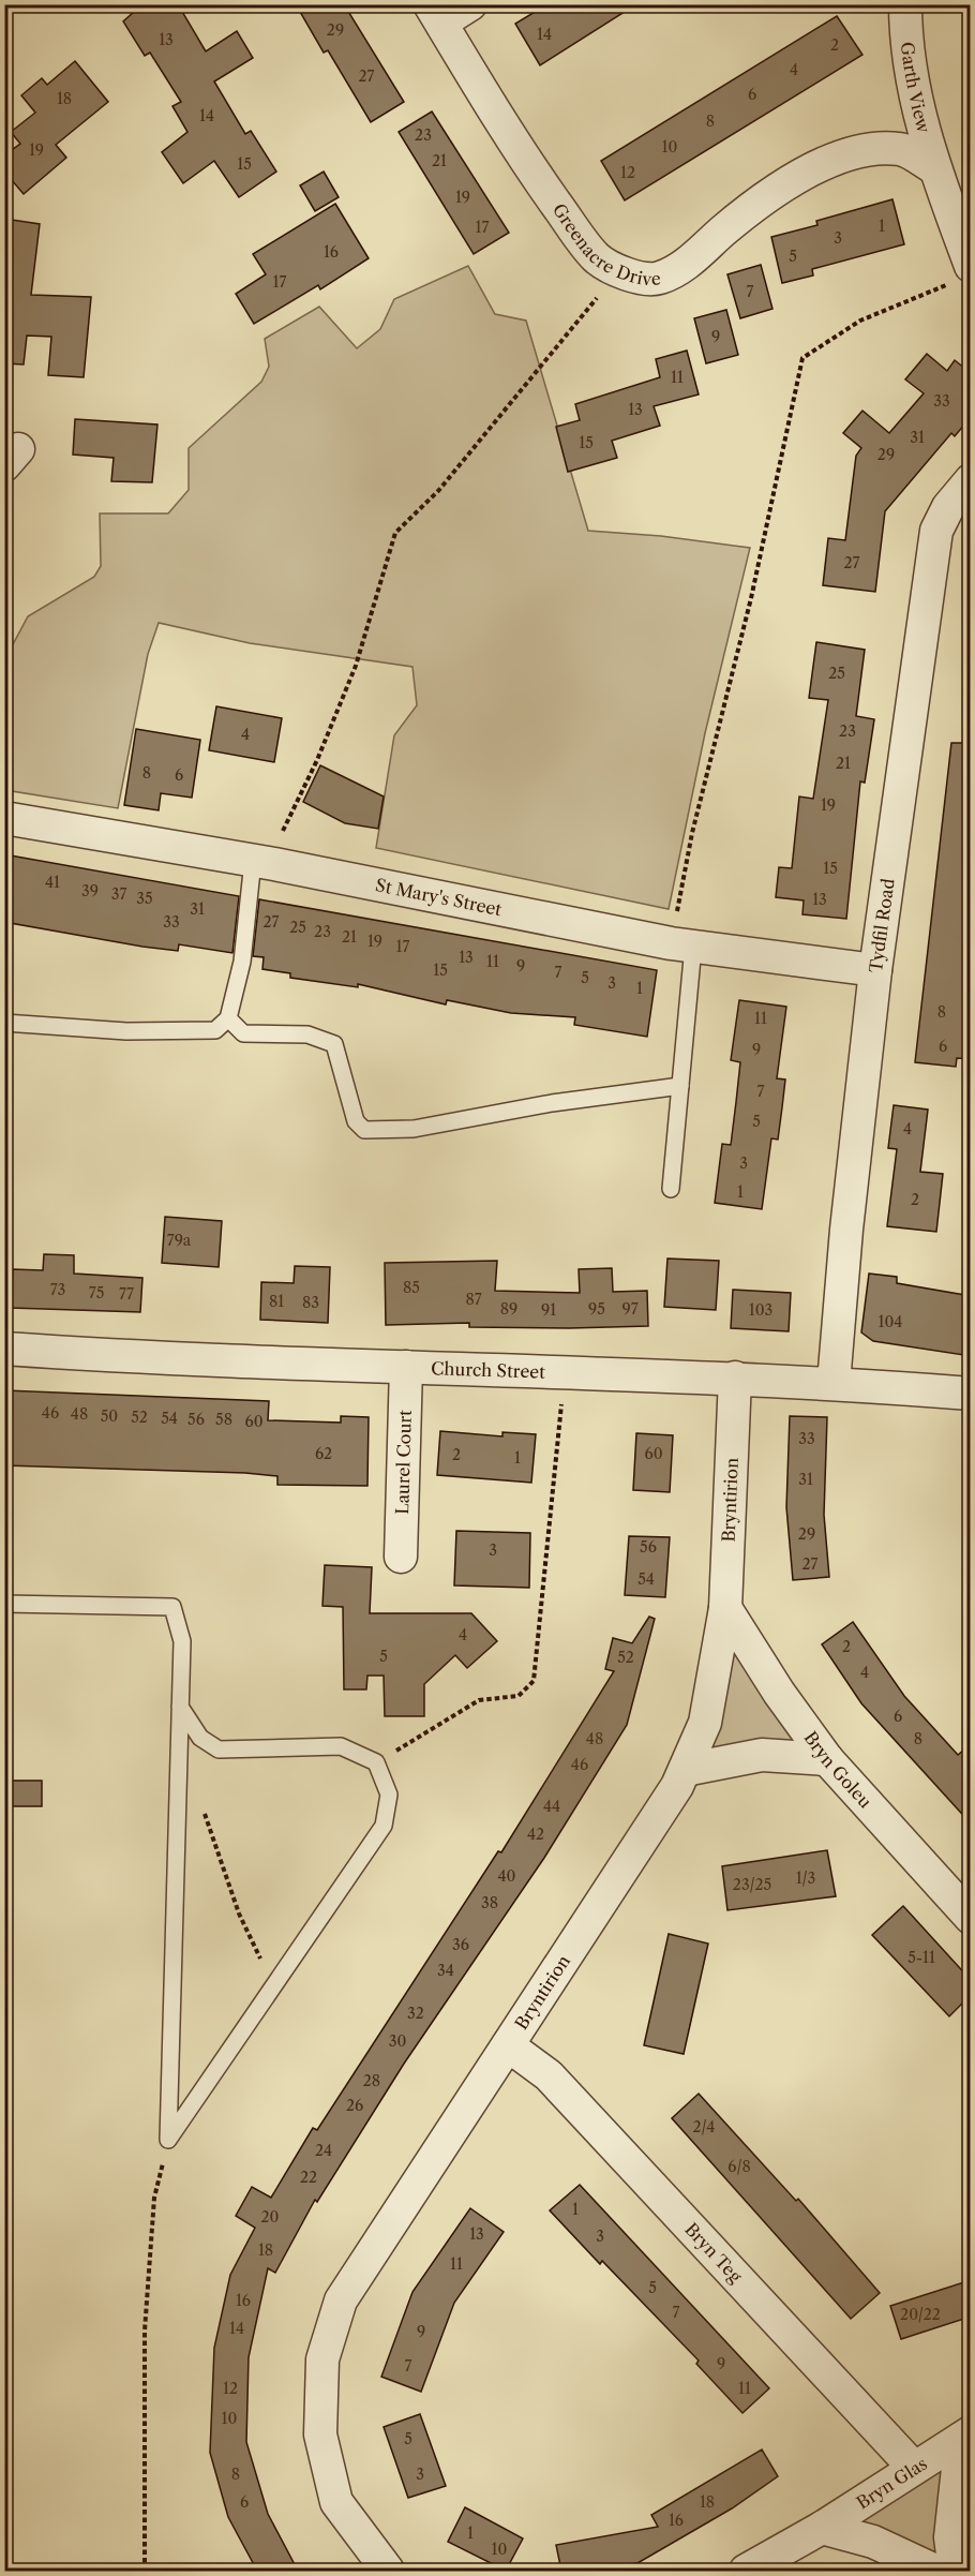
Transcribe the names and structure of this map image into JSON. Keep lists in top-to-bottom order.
{
  "streets": {
    "street": [
      "Garth View",
      "Greenacre Drive",
      "St Mary's Street",
      "Tydfil Road",
      "Church Street",
      "Laurel Court",
      "Bryntirion",
      "Bryn Goleu",
      "Bryn Teg",
      "Bryn Glas"
    ]
  },
  "crossings": [
    ["Garth View", "Greenacre Drive"],
    ["St Mary's Street", "Tydfil Road"],
    ["Tydfil Road", "Church Street"],
    ["Church Street", "Laurel Court"],
    ["Church Street", "Bryntirion"],
    ["Bryntirion", "Bryn Goleu"],
    ["Bryntirion", "Bryn Teg"],
    ["Bryn Teg", "Bryn Glas"]
  ],
  "house_numbers": [
    "29",
    "14",
    "13",
    "2",
    "4",
    "27",
    "6",
    "18",
    "14",
    "8",
    "23",
    "10",
    "19",
    "21",
    "15",
    "12",
    "19",
    "1",
    "17",
    "3",
    "16",
    "5",
    "17",
    "7",
    "9",
    "11",
    "33",
    "13",
    "31",
    "15",
    "29",
    "27",
    "25",
    "23",
    "4",
    "21",
    "8",
    "6",
    "19",
    "15",
    "41",
    "39",
    "37",
    "35",
    "13",
    "31",
    "33",
    "27",
    "25",
    "23",
    "21",
    "19",
    "17",
    "13",
    "11",
    "9",
    "15",
    "7",
    "5",
    "3",
    "1",
    "8",
    "11",
    "6",
    "9",
    "7",
    "5",
    "4",
    "3",
    "1",
    "2",
    "79a",
    "85",
    "73",
    "75",
    "77",
    "87",
    "81",
    "83",
    "89",
    "95",
    "97",
    "91",
    "103",
    "104",
    "46",
    "48",
    "50",
    "52",
    "54",
    "56",
    "58",
    "60",
    "33",
    "62",
    "60",
    "2",
    "1",
    "31",
    "29",
    "56",
    "3",
    "27",
    "54",
    "4",
    "2",
    "5",
    "52",
    "4",
    "6",
    "48",
    "8",
    "46",
    "44",
    "42",
    "40",
    "1/3",
    "23/25",
    "38",
    "36",
    "5-11",
    "34",
    "32",
    "30",
    "28",
    "26",
    "2/4",
    "24",
    "6/8",
    "22",
    "1",
    "20",
    "13",
    "3",
    "18",
    "11",
    "5",
    "16",
    "7",
    "20/22",
    "14",
    "9",
    "9",
    "7",
    "12",
    "11",
    "10",
    "5",
    "8",
    "3",
    "6",
    "18",
    "16",
    "1",
    "10"
  ]
}
